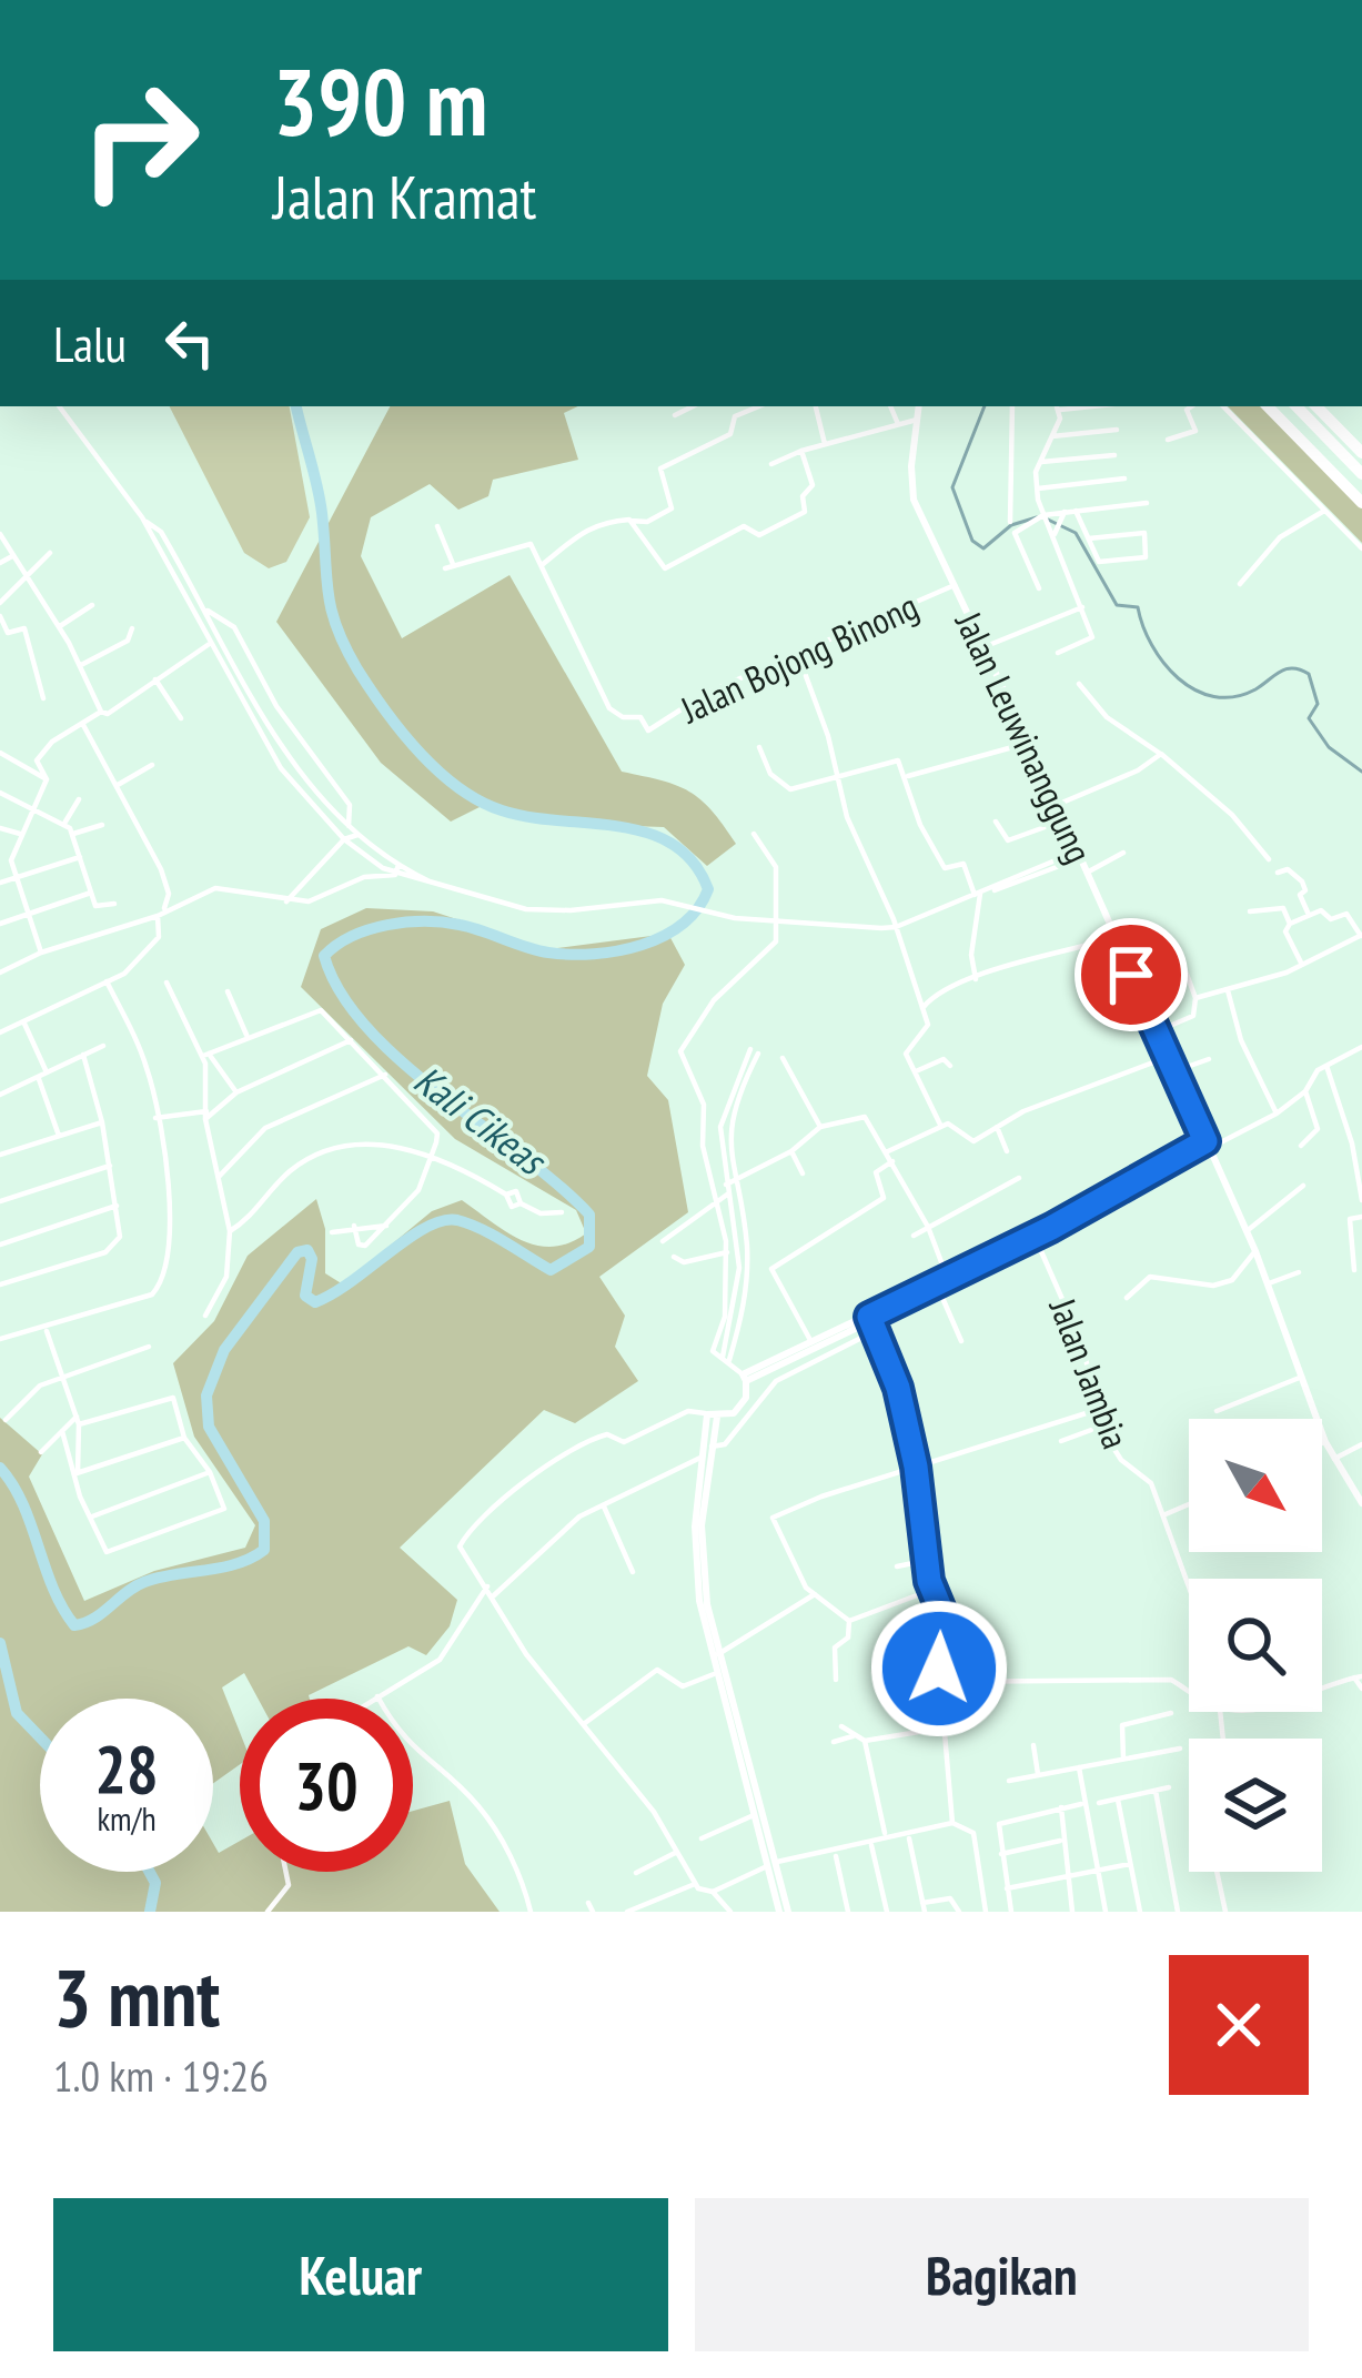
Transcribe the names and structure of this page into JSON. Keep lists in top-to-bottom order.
{
  "streets": {
    "main road": ["Jalan Leuwinanggung"],
    "street": ["Jalan Bojong Binong", "Jalan Jambia"]
  },
  "crossings": [
    ["Jalan Bojong Binong", "Jalan Leuwinanggung"]
  ],
  "water": ["Kali Cikeas"],
  "north": "bottom right",
  "page": {
    "turn": ["390 m", "Jalan Kramat"],
    "then": "Lalu",
    "speed": "28 km/h",
    "limit": "30",
    "heading": ["3 mnt", "1.0 km · 19:26"],
    "buttons": ["Keluar", "Bagikan"]
  }
}
